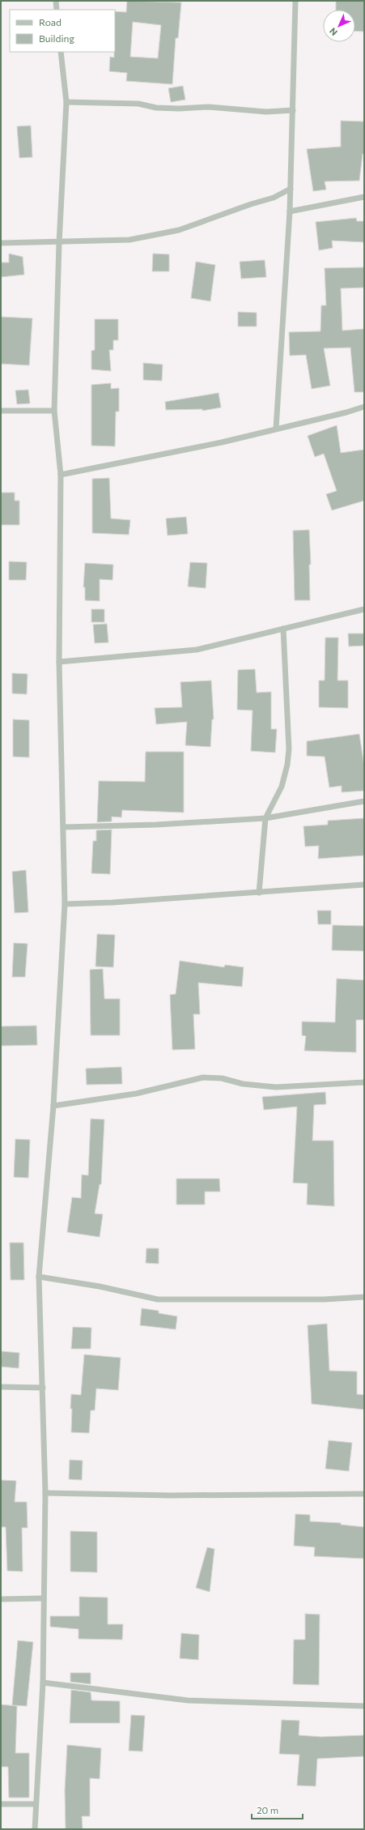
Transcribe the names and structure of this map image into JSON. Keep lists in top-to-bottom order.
{
  "legend": ["Road", "Building"],
  "scale_bar": "20 m",
  "north": "bottom left"
}
